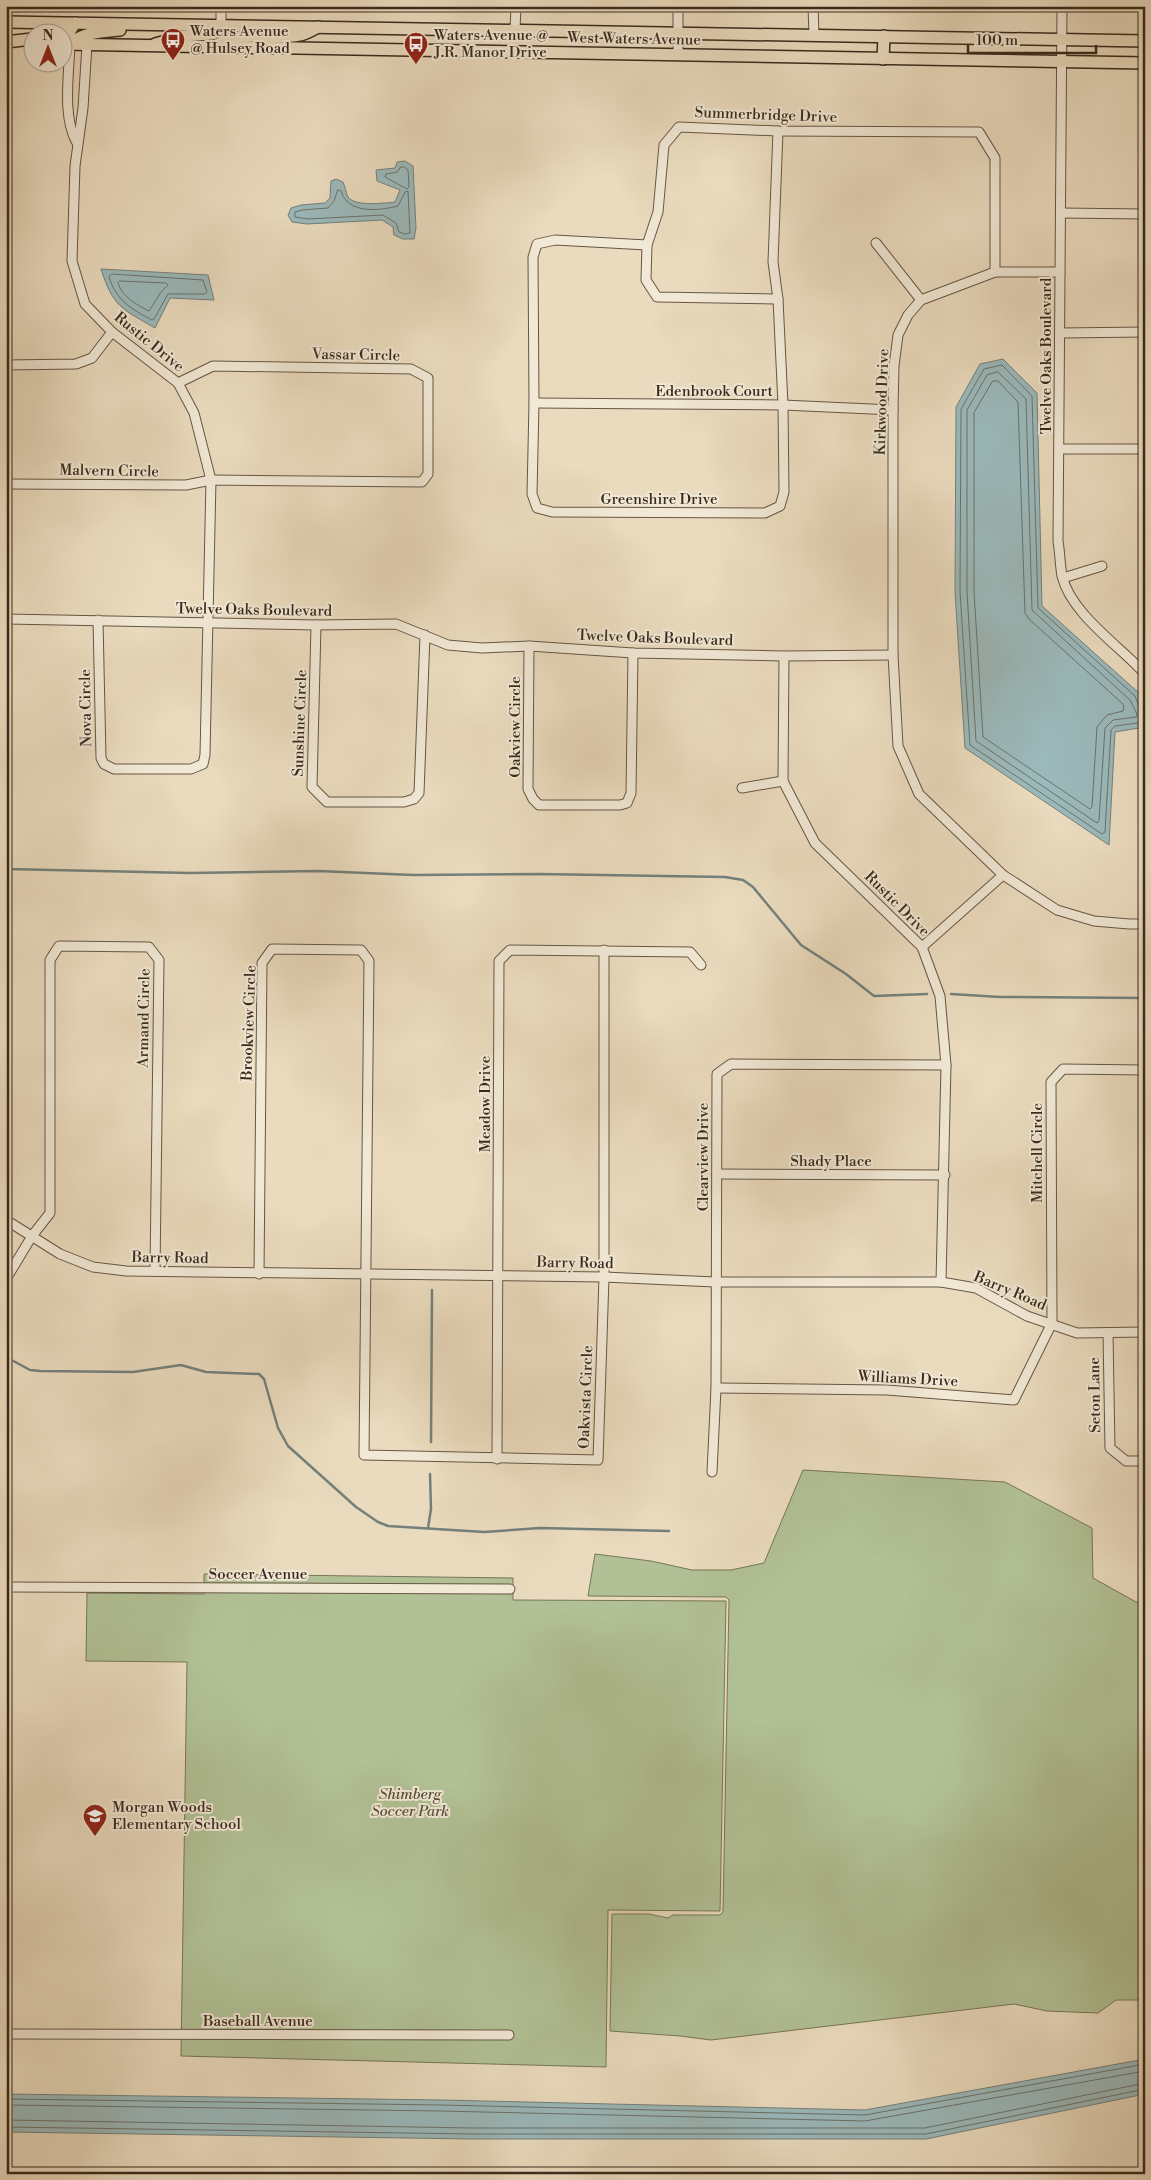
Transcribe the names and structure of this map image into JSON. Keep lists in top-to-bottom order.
{
  "streets": {
    "main road": ["West Waters Avenue"],
    "street": [
      "Summerbridge Drive",
      "Rustic Drive",
      "Vassar Circle",
      "Twelve Oaks Boulevard",
      "Edenbrook Court",
      "Kirkwood Drive",
      "Malvern Circle",
      "Greenshire Drive",
      "Nova Circle",
      "Sunshine Circle",
      "Oakview Circle",
      "Armand Circle",
      "Brookview Circle",
      "Meadow Drive",
      "Mitchell Circle",
      "Clearview Drive",
      "Shady Place",
      "Barry Road",
      "Williams Drive",
      "Seton Lane",
      "Oakvista Circle",
      "Soccer Avenue",
      "Baseball Avenue"
    ]
  },
  "crossings": [
    ["West Waters Avenue", "Rustic Drive"],
    ["West Waters Avenue", "Twelve Oaks Boulevard"],
    ["Summerbridge Drive", "Kirkwood Drive"],
    ["Summerbridge Drive", "Greenshire Drive"],
    ["Rustic Drive", "Vassar Circle"],
    ["Rustic Drive", "Twelve Oaks Boulevard"],
    ["Rustic Drive", "Malvern Circle"],
    ["Rustic Drive", "Nova Circle"],
    ["Rustic Drive", "Clearview Drive"],
    ["Rustic Drive", "Shady Place"],
    ["Rustic Drive", "Barry Road"],
    ["Vassar Circle", "Malvern Circle"],
    ["Twelve Oaks Boulevard", "Kirkwood Drive"],
    ["Twelve Oaks Boulevard", "Nova Circle"],
    ["Twelve Oaks Boulevard", "Sunshine Circle"],
    ["Twelve Oaks Boulevard", "Oakview Circle"],
    ["Edenbrook Court", "Kirkwood Drive"],
    ["Edenbrook Court", "Greenshire Drive"],
    ["Armand Circle", "Barry Road"],
    ["Brookview Circle", "Barry Road"],
    ["Brookview Circle", "Oakvista Circle"],
    ["Meadow Drive", "Barry Road"],
    ["Meadow Drive", "Oakvista Circle"],
    ["Mitchell Circle", "Barry Road"],
    ["Mitchell Circle", "Williams Drive"],
    ["Clearview Drive", "Shady Place"],
    ["Clearview Drive", "Barry Road"],
    ["Clearview Drive", "Williams Drive"],
    ["Barry Road", "Williams Drive"],
    ["Barry Road", "Seton Lane"],
    ["Barry Road", "Oakvista Circle"]
  ],
  "parks": ["Shimberg Soccer Park"],
  "places": {
    "bus stop": ["Waters Avenue @ Hulsey Road", "Waters Avenue @ J.R. Manor Drive"],
    "school or university": ["Morgan Woods Elementary School"]
  },
  "scale_bar": "100 m",
  "north": "top"
}
